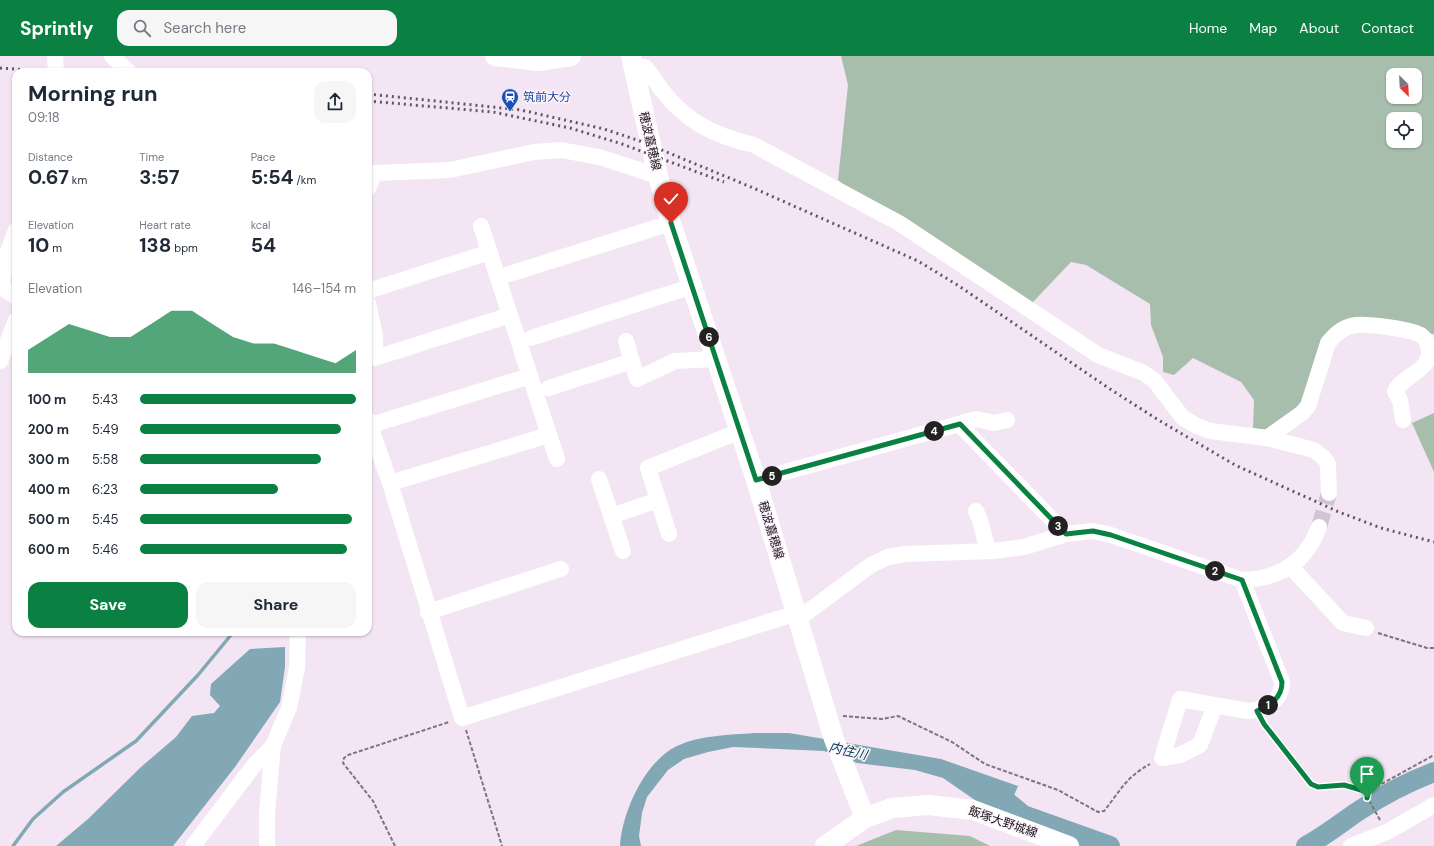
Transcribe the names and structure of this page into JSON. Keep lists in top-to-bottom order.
{
  "streets": {
    "main road": ["穂波嘉穂線", "飯塚大野城線"]
  },
  "crossings": [
    ["穂波嘉穂線", "飯塚大野城線"]
  ],
  "water": ["内住川"],
  "places": {
    "station": ["筑前大分"]
  },
  "north": "bottom right",
  "page": {
    "header": "Sprintly",
    "search": "Search here",
    "nav": [
      "Home",
      "Map",
      "About",
      "Contact"
    ],
    "heading": ["Morning run", "09:18"],
    "stats": [
      ["Distance", "0.67 km"],
      ["Time", "3:57"],
      ["Pace", "5:54 /km"],
      ["Elevation", "10 m"],
      ["Heart rate", "138 bpm"],
      ["kcal", "54"]
    ],
    "chart": ["Elevation", "146–154 m"],
    "pins": [
      "6",
      "4",
      "5",
      "3",
      "2",
      "1"
    ],
    "list": [
      {
        "name": "100 m",
        "note": "5:43"
      },
      {
        "name": "200 m",
        "note": "5:49"
      },
      {
        "name": "300 m",
        "note": "5:58"
      },
      {
        "name": "400 m",
        "note": "6:23"
      },
      {
        "name": "500 m",
        "note": "5:45"
      },
      {
        "name": "600 m",
        "note": "5:46"
      }
    ],
    "buttons": ["Save", "Share"]
  }
}
